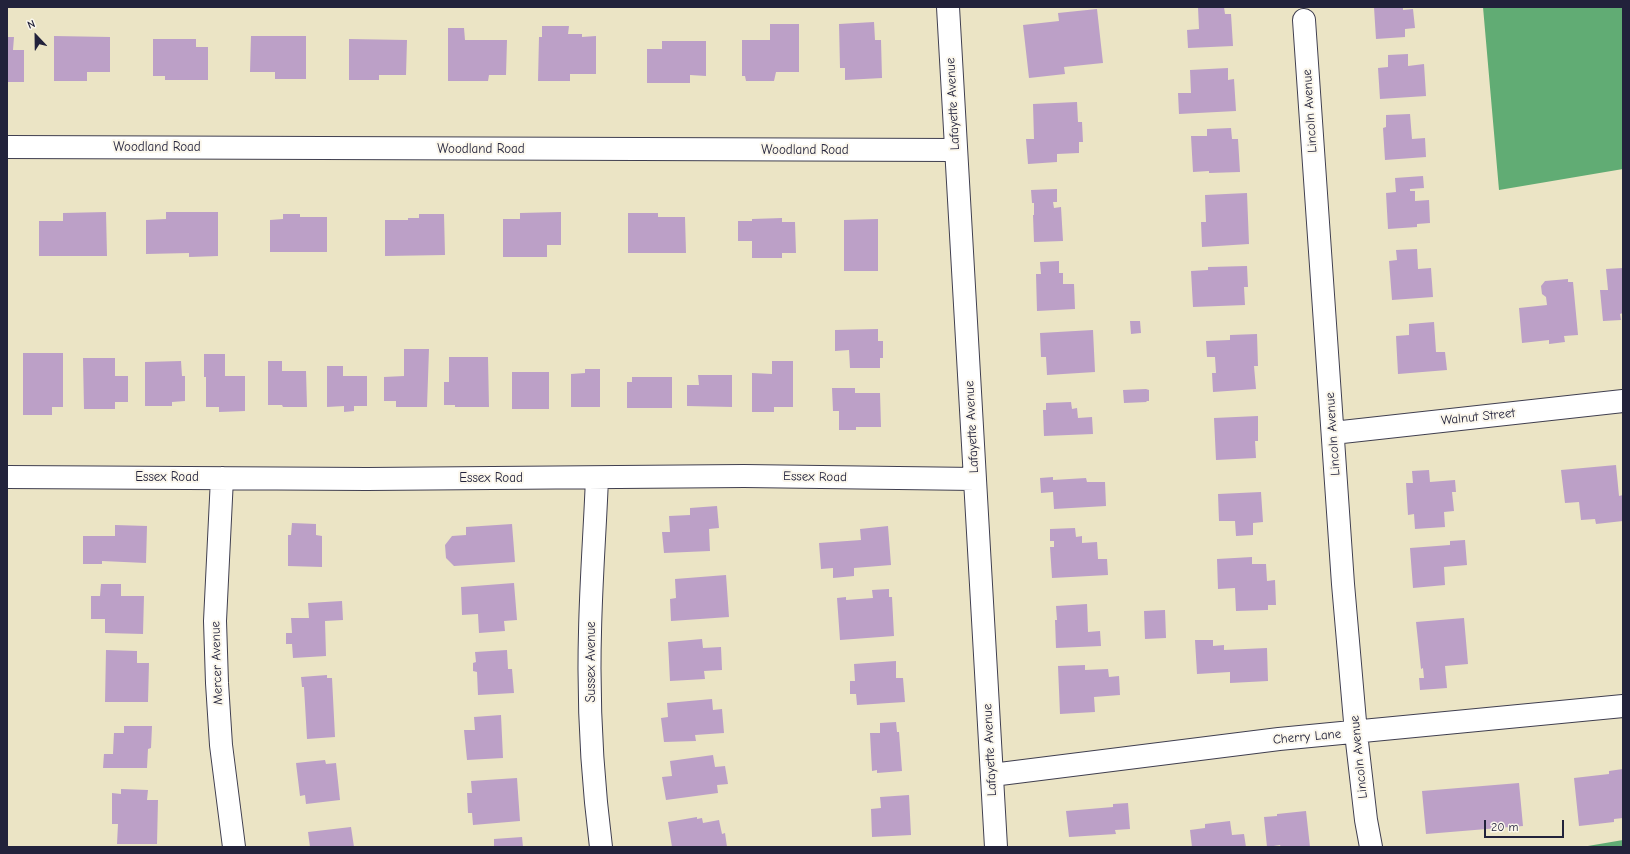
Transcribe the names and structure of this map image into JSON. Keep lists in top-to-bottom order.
{
  "streets": {
    "street": [
      "Lafayette Avenue",
      "Lincoln Avenue",
      "Woodland Road",
      "Walnut Street",
      "Essex Road",
      "Sussex Avenue",
      "Mercer Avenue",
      "Cherry Lane"
    ]
  },
  "crossings": [
    ["Lafayette Avenue", "Woodland Road"],
    ["Lafayette Avenue", "Essex Road"],
    ["Lafayette Avenue", "Cherry Lane"],
    ["Lincoln Avenue", "Walnut Street"],
    ["Lincoln Avenue", "Cherry Lane"],
    ["Essex Road", "Sussex Avenue"],
    ["Essex Road", "Mercer Avenue"]
  ],
  "scale_bar": "20 m",
  "north": "top"
}
